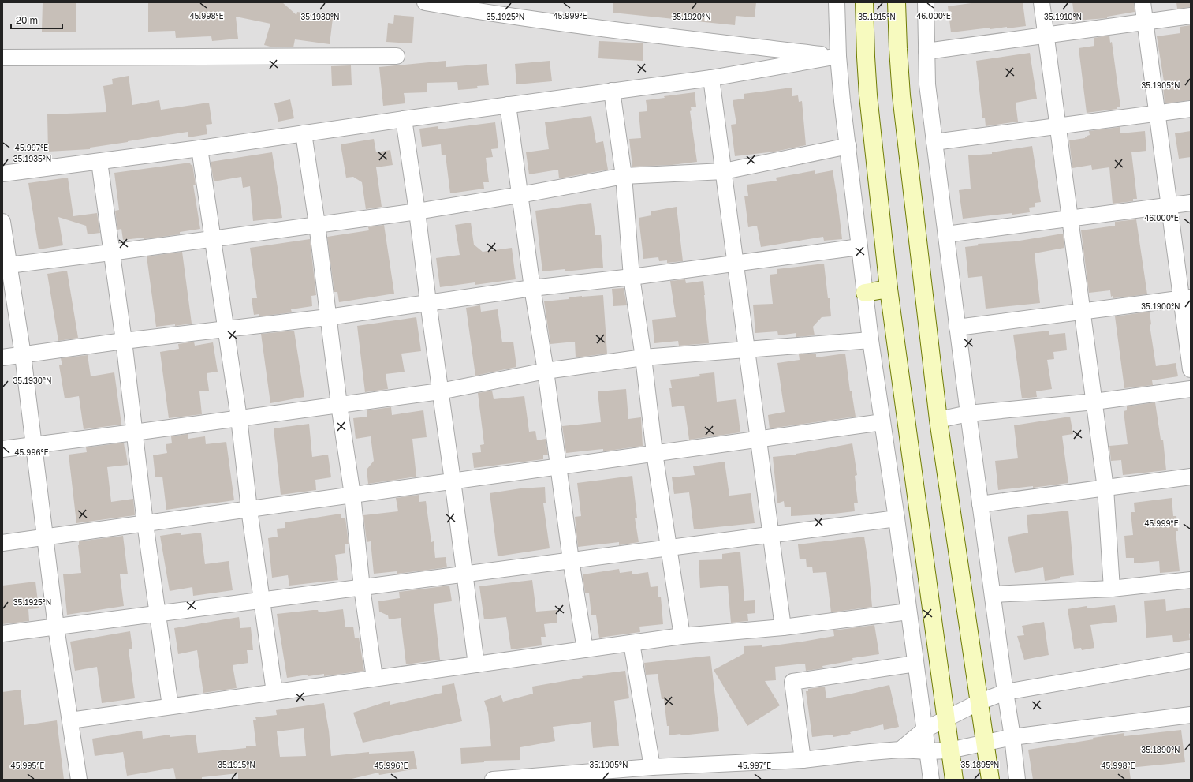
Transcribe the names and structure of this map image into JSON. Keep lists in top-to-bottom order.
{
  "scale_bar": "20 m",
  "coordinates": [
    "45.999°E",
    "45.998°E",
    "46.000°E",
    "35.1930°N",
    "35.1925°N",
    "35.1920°N",
    "35.1915°N",
    "35.1910°N",
    "35.1905°N",
    "45.997°E",
    "35.1935°N",
    "35.1900°N",
    "45.996°E",
    "35.1890°N",
    "35.1895°N",
    "45.995°E"
  ]
}
